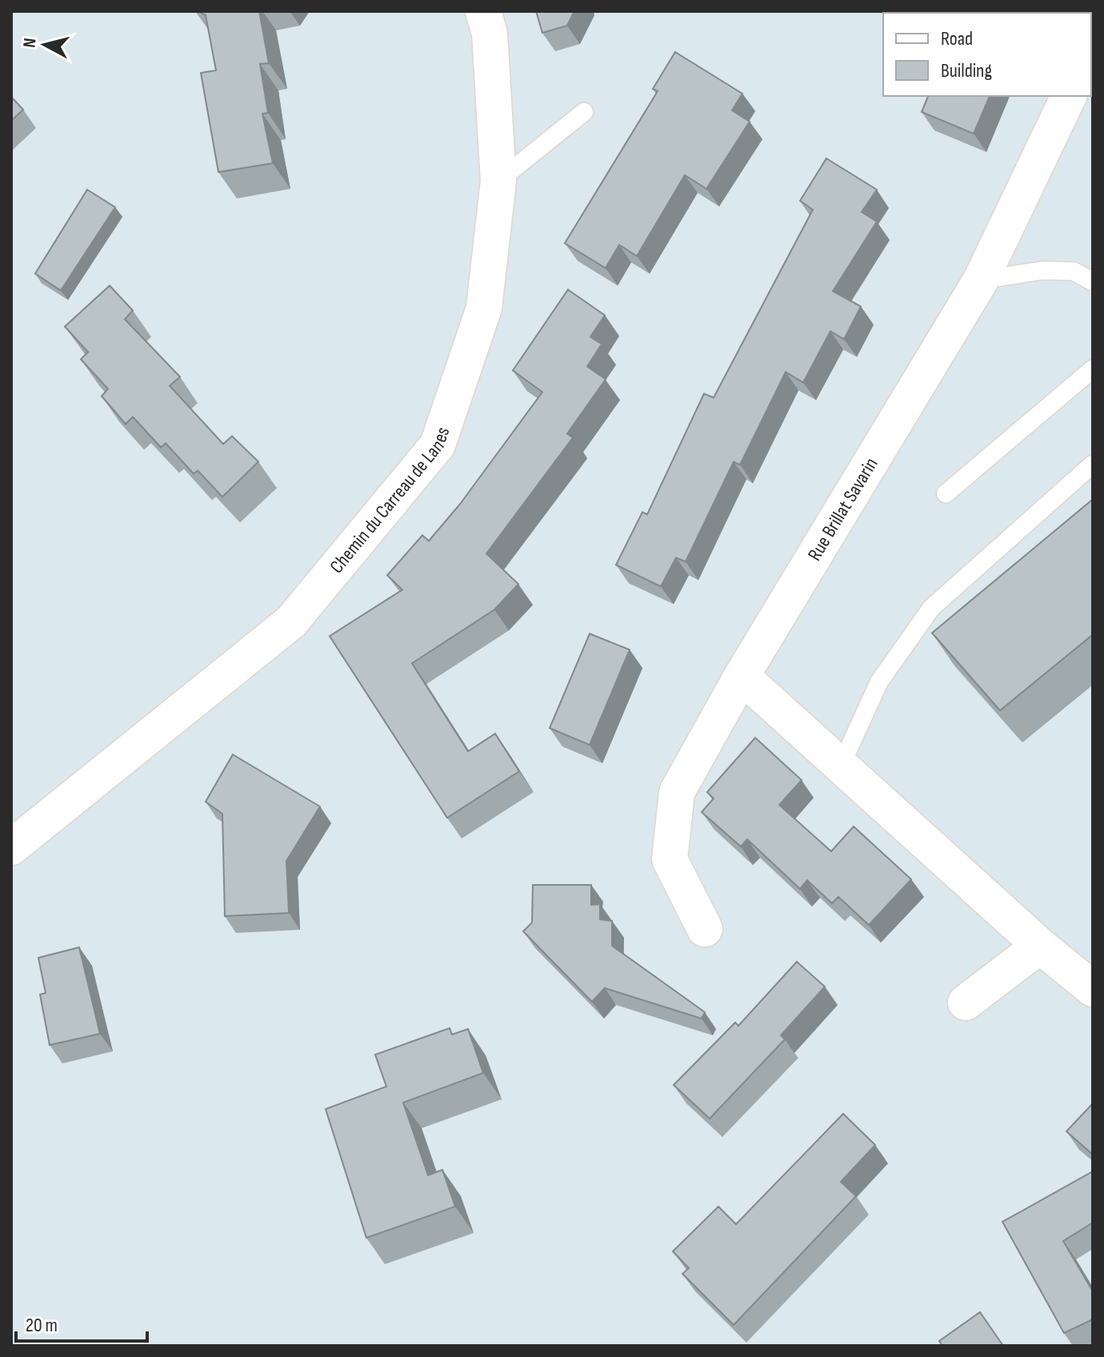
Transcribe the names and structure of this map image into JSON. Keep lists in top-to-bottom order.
{
  "streets": {
    "street": ["Chemin du Carreau de Lanes", "Rue Brillat Savarin"]
  },
  "legend": ["Road", "Building"],
  "scale_bar": "20 m",
  "north": "left"
}
